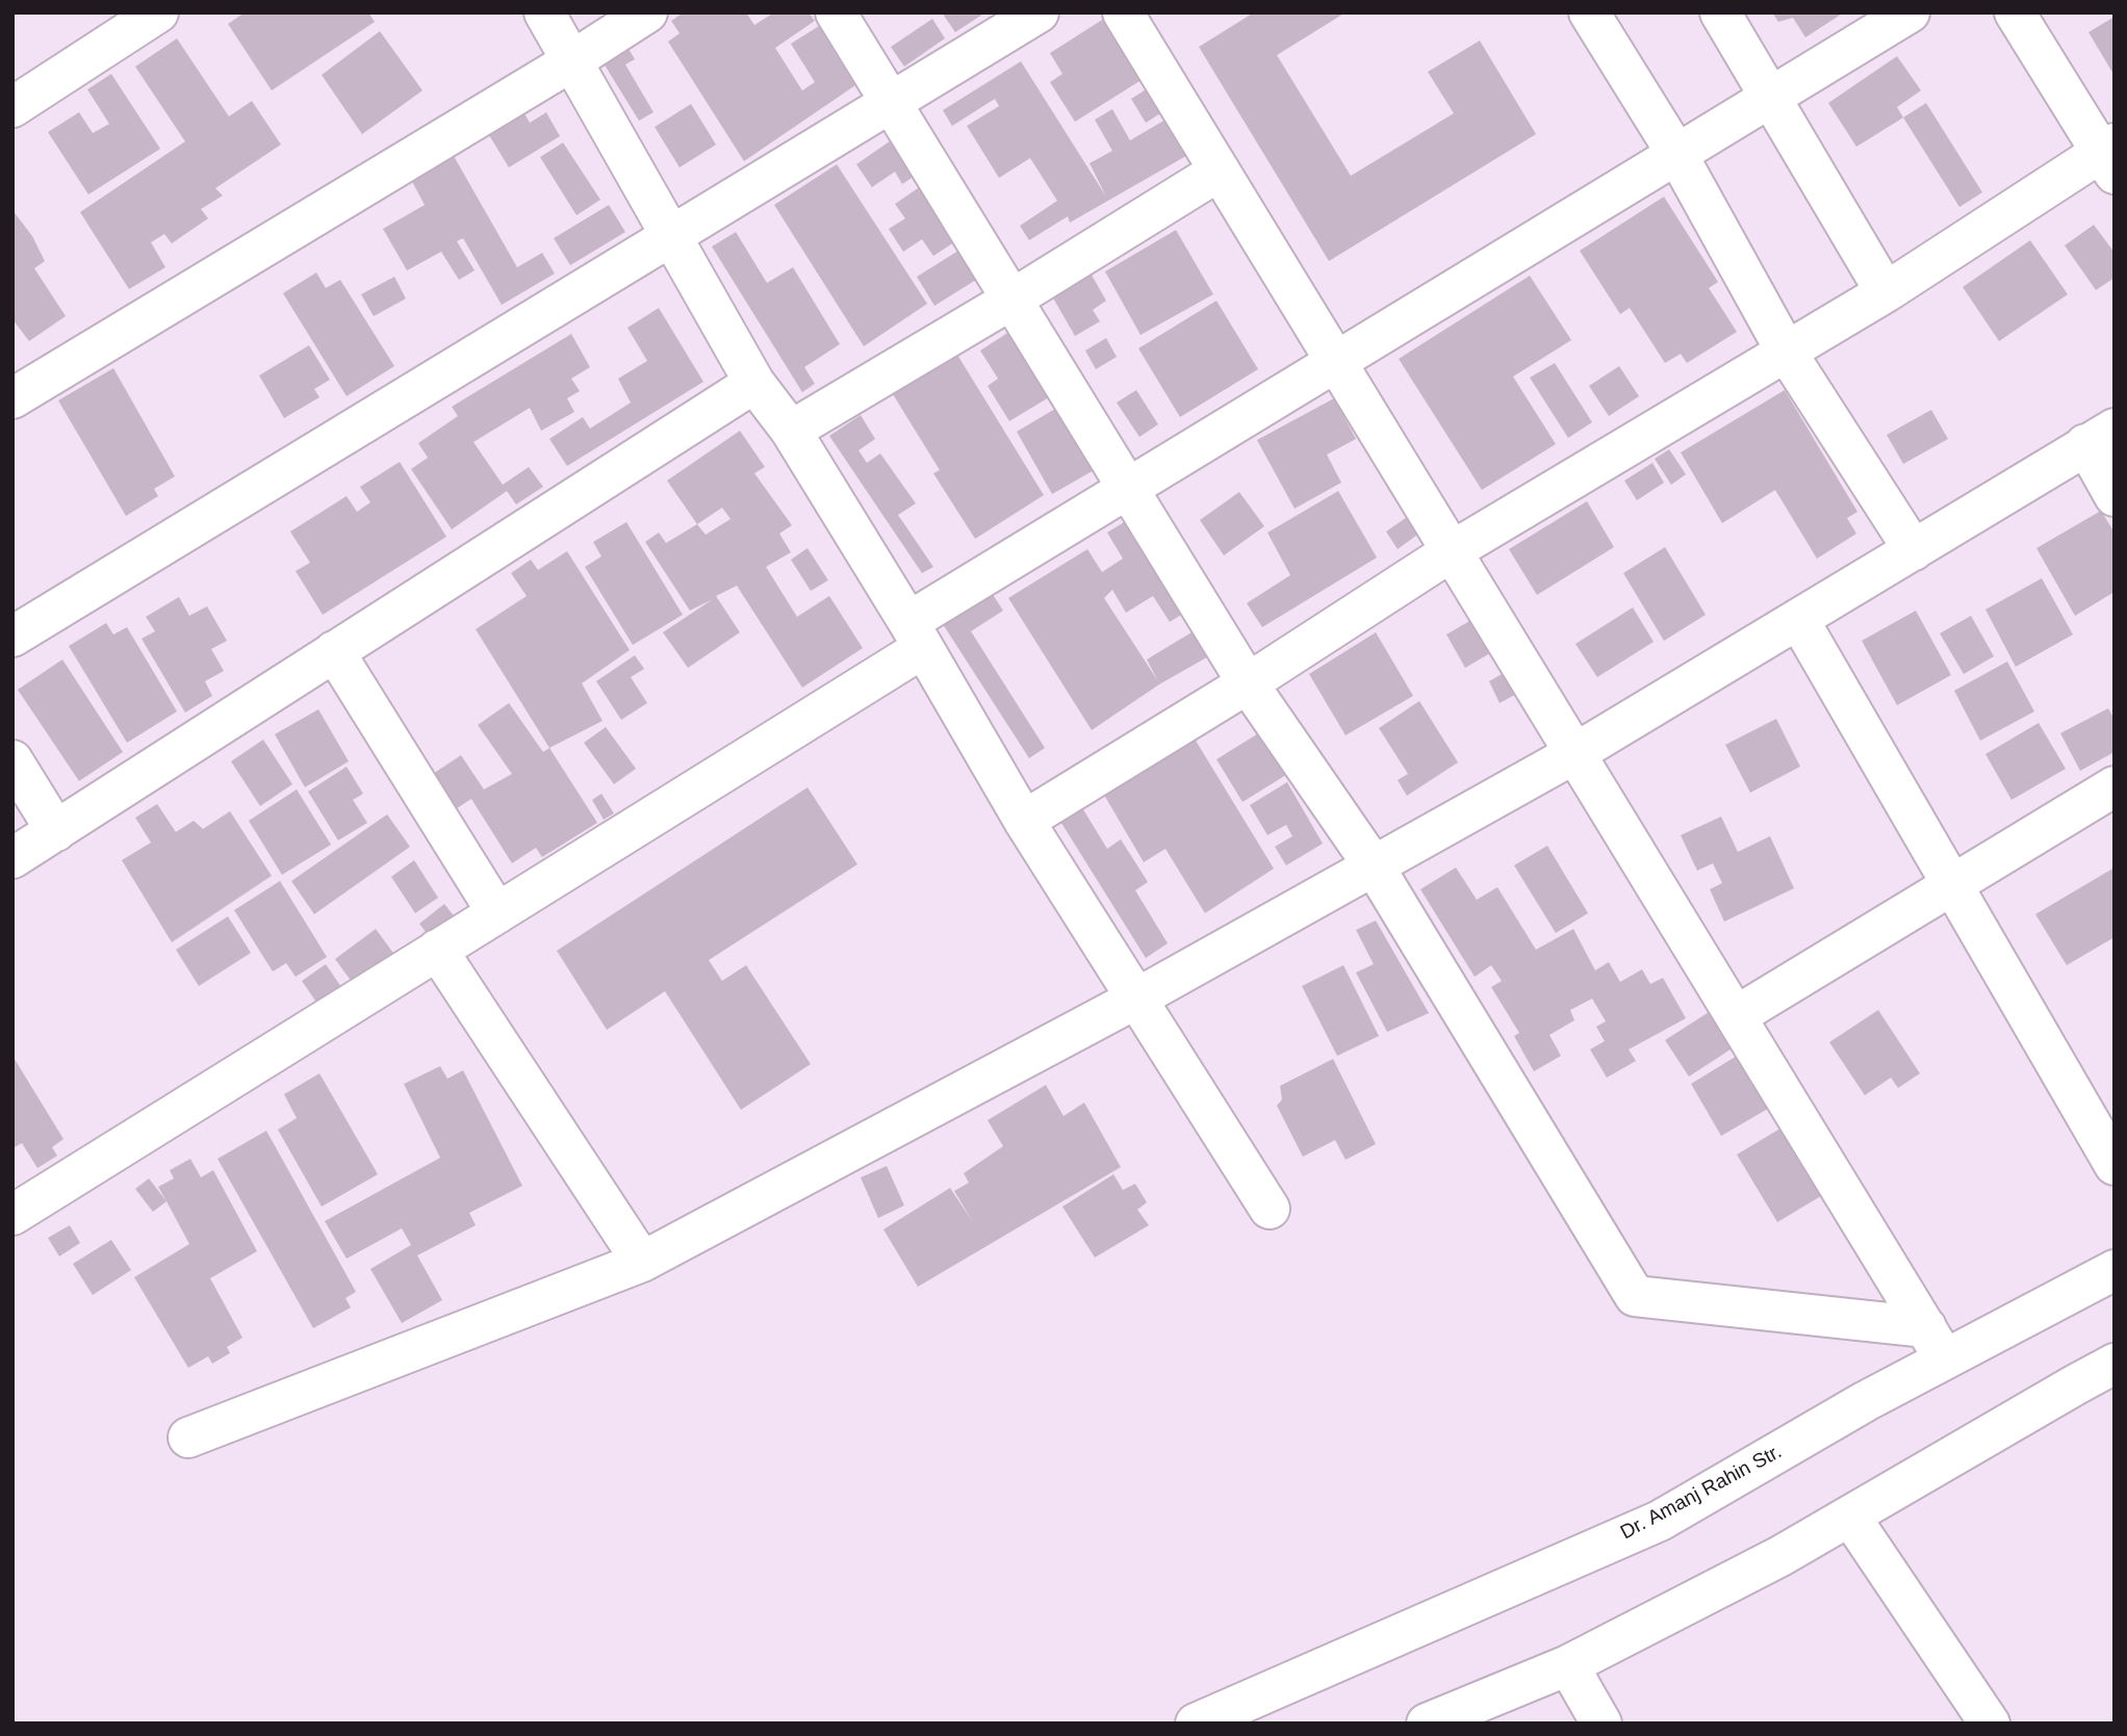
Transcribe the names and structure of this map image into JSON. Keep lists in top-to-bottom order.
{
  "streets": {
    "street": ["Dr. Amanj Rahin Str."]
  }
}
